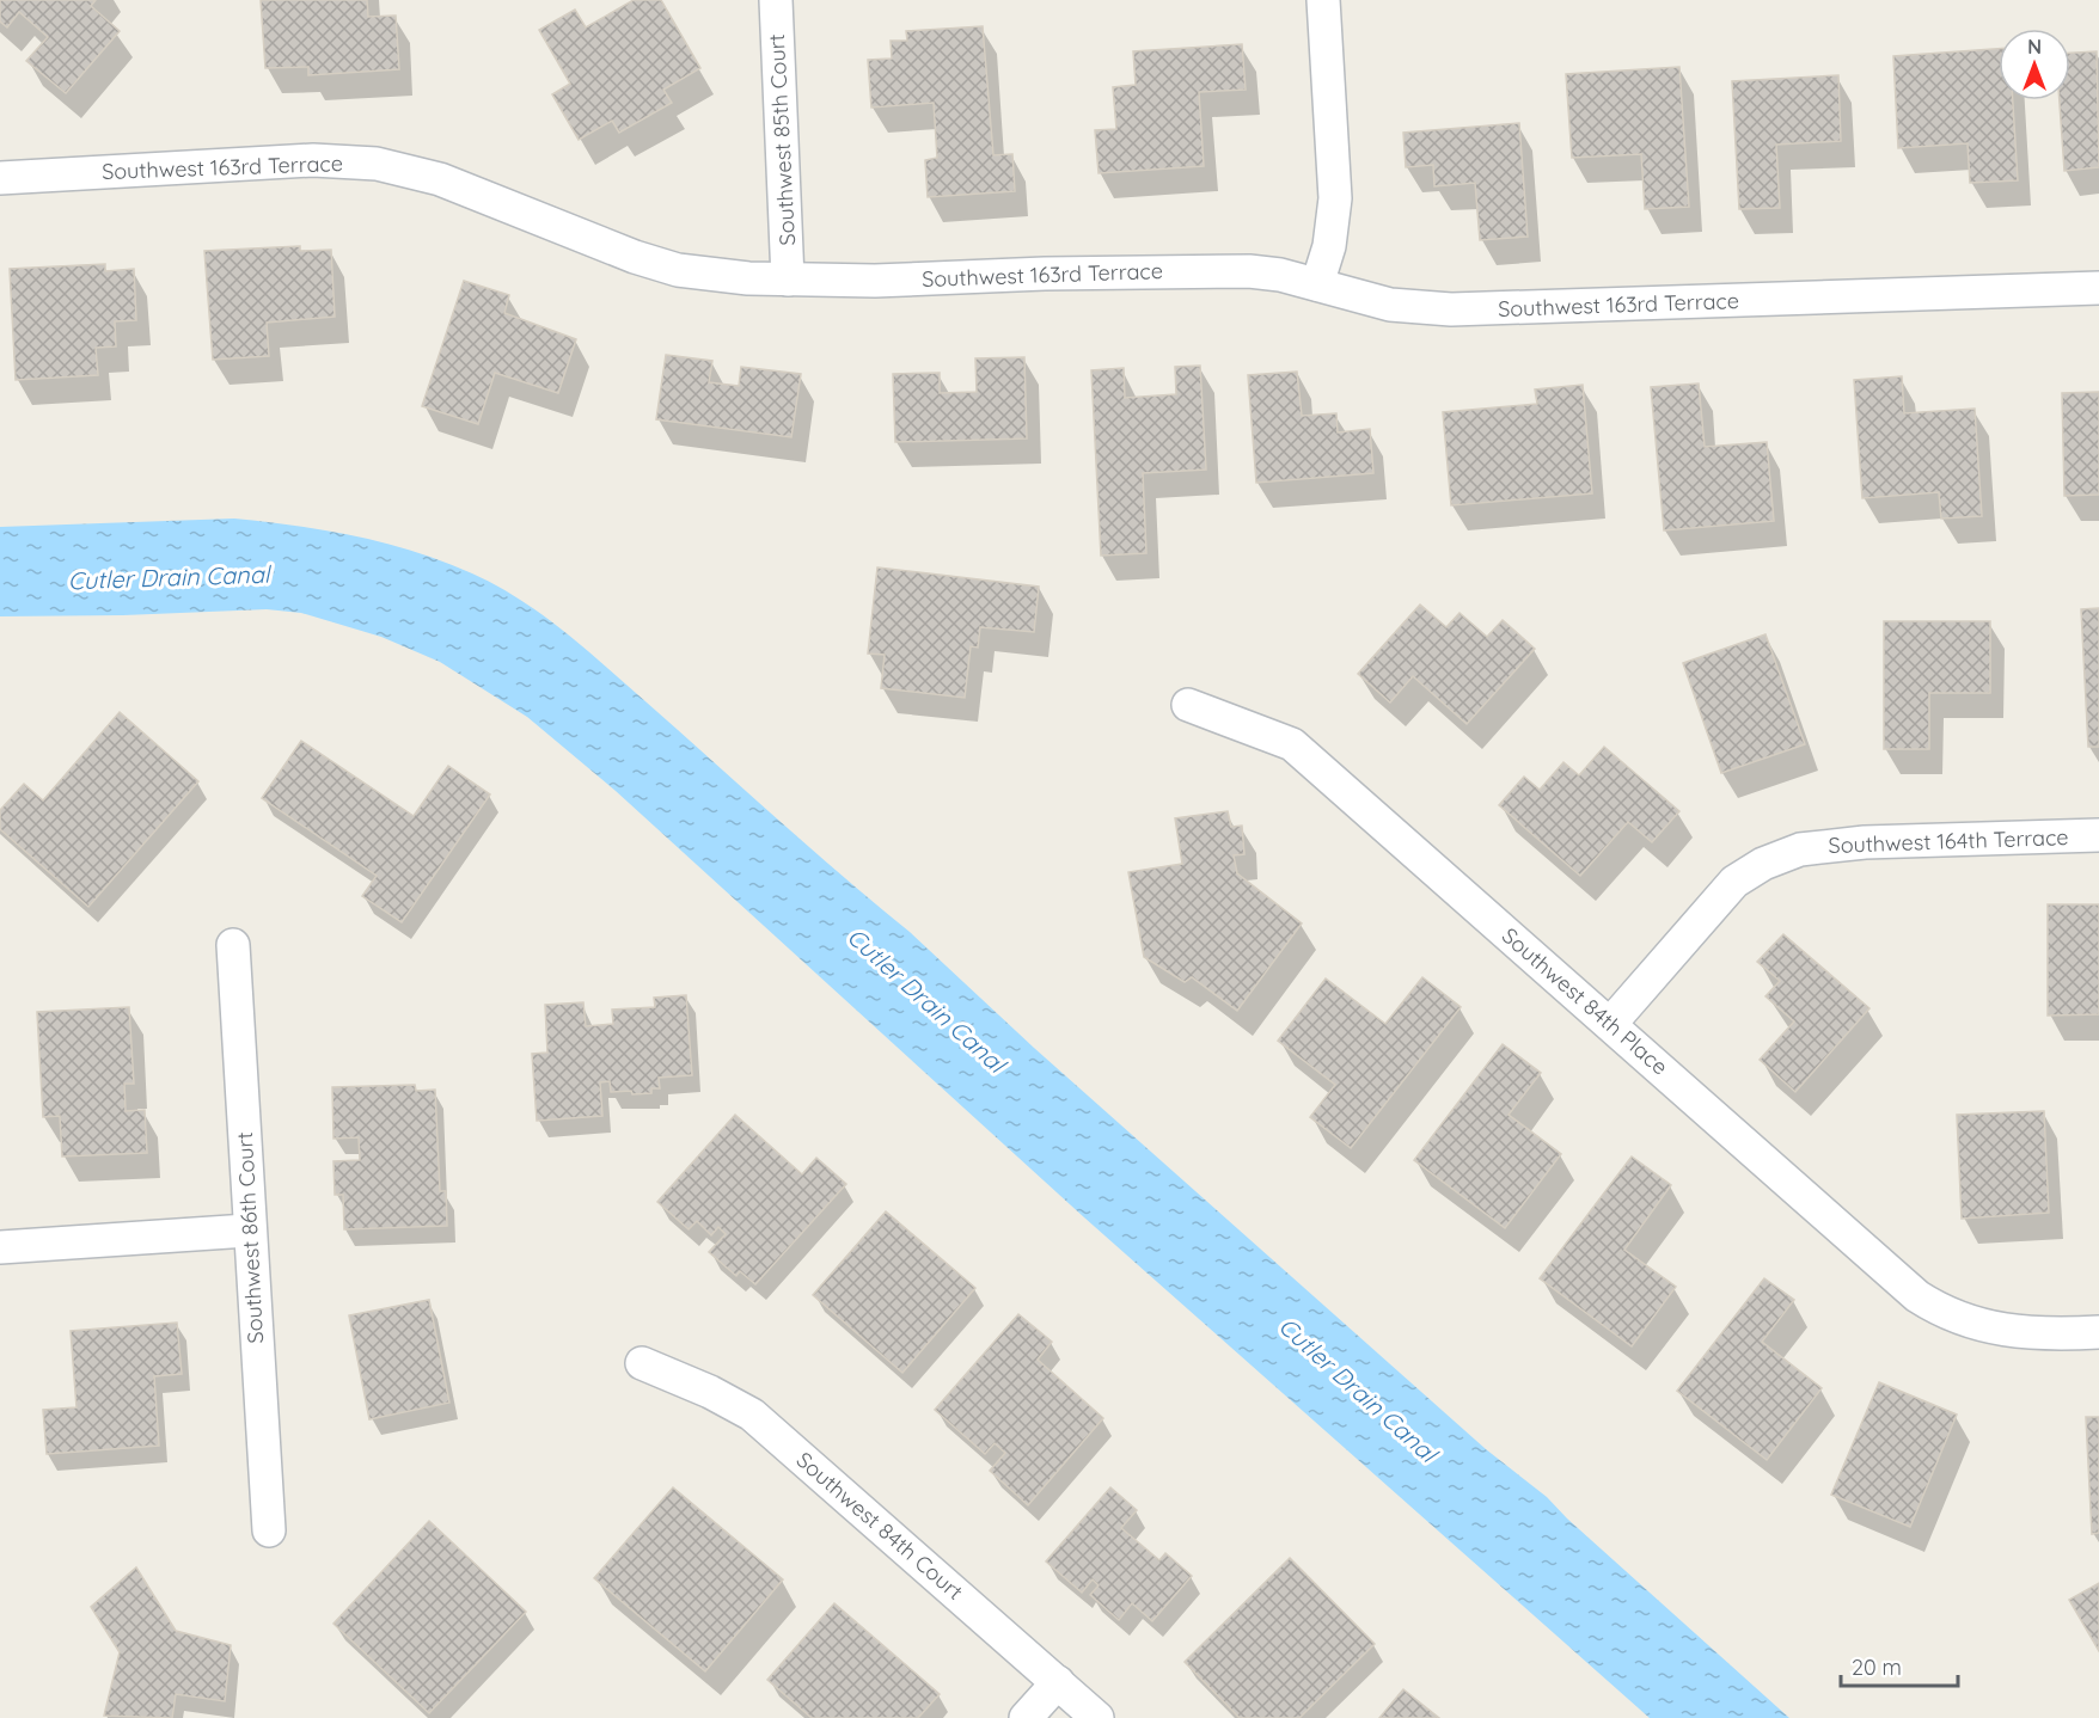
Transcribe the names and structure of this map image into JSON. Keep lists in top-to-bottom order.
{
  "streets": {
    "street": [
      "Southwest 85th Court",
      "Southwest 163rd Terrace",
      "Southwest 164th Terrace",
      "Southwest 84th Place",
      "Southwest 86th Court",
      "Southwest 84th Court"
    ]
  },
  "crossings": [
    ["Southwest 85th Court", "Southwest 163rd Terrace"],
    ["Southwest 164th Terrace", "Southwest 84th Place"]
  ],
  "water": ["Cutler Drain Canal"],
  "scale_bar": "20 m",
  "north": "top"
}
